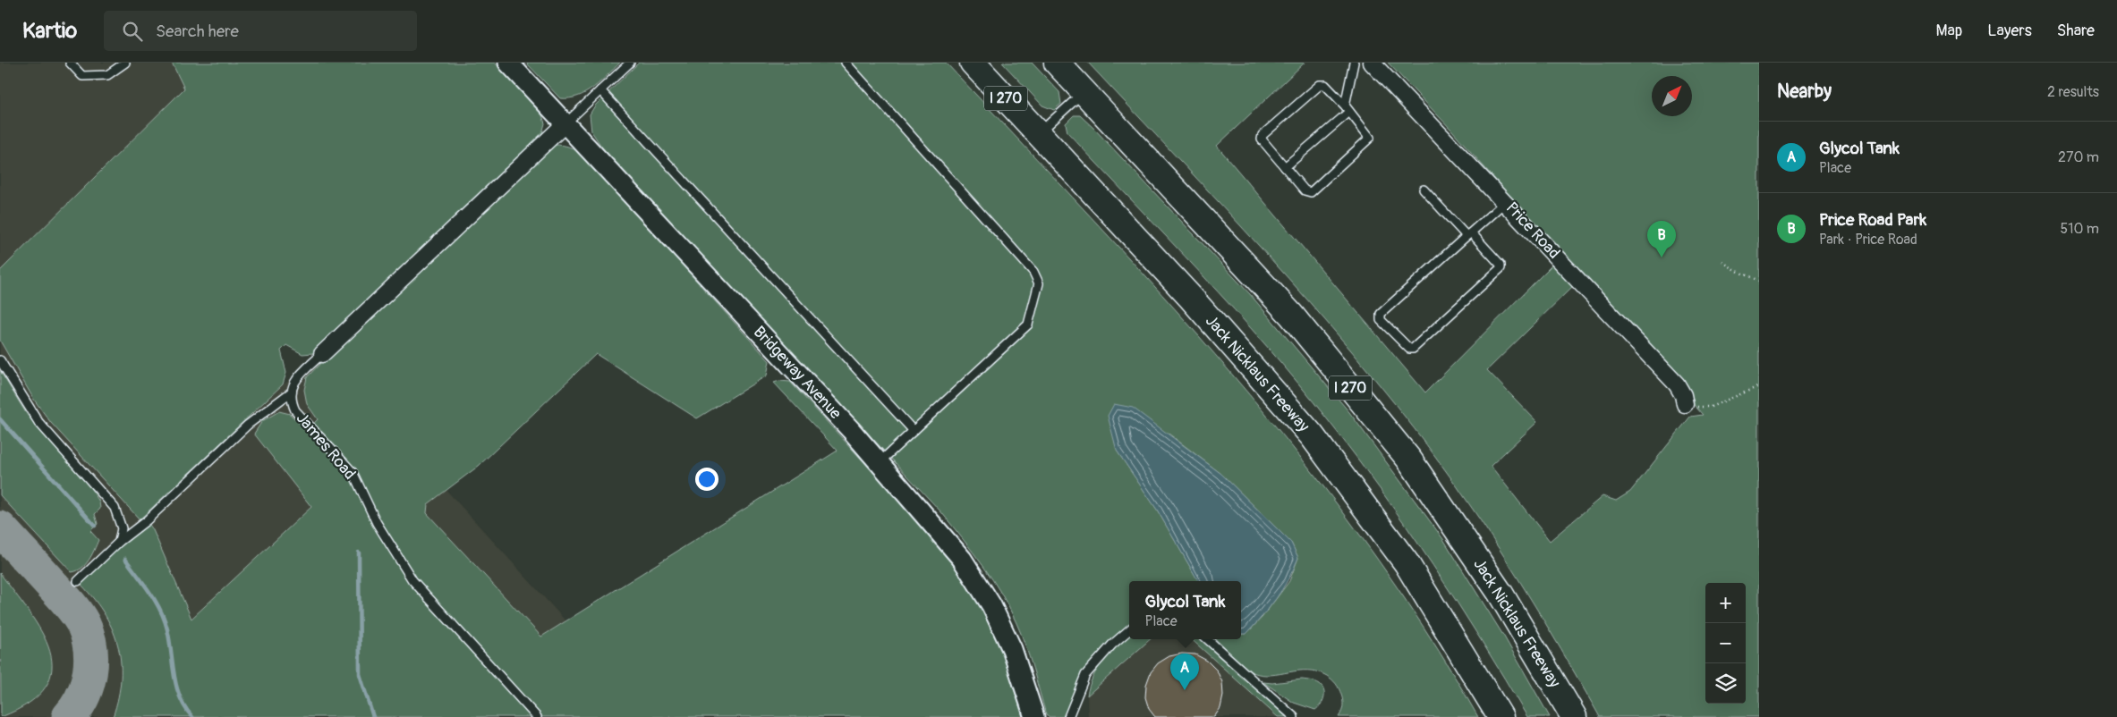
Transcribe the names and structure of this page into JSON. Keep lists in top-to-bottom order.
{
  "streets": {
    "highway": ["I 270", "Jack Nicklaus Freeway"],
    "street": ["Price Road", "Bridgeway Avenue", "James Road"]
  },
  "crossings": [
    ["Bridgeway Avenue", "James Road"]
  ],
  "north": "top right",
  "page": {
    "header": "Kartio",
    "search": "Search here",
    "nav": ["Map", "Layers", "Share"],
    "heading": ["Nearby", "2 results"],
    "list": [
      {
        "mark": "A",
        "name": "Glycol Tank",
        "note": "Place",
        "value": "270 m"
      },
      {
        "mark": "B",
        "name": "Price Road Park",
        "note": "Park · Price Road",
        "value": "510 m"
      }
    ],
    "pins": ["B", "A"],
    "popup": ["Glycol Tank", "Place"],
    "map_buttons": ["+", "−"]
  }
}
